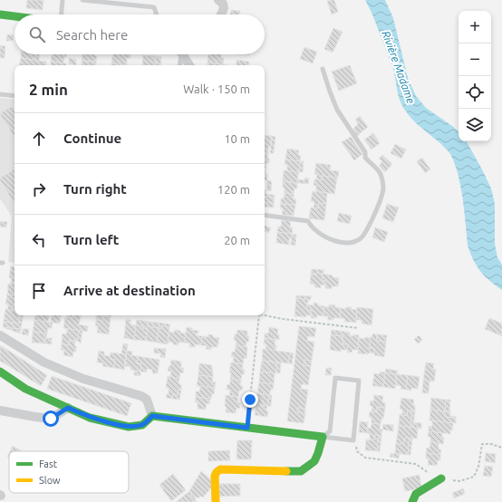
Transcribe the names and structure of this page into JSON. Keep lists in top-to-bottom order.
{
  "water": ["Rivière Madame"],
  "legend": ["Fast", "Slow"],
  "page": {
    "map_buttons": ["+", "−"],
    "search": "Search here",
    "heading": ["2 min", "Walk · 150 m"],
    "list": [
      ["Continue", "10 m"],
      ["Turn right", "120 m"],
      ["Turn left", "20 m"],
      "Arrive at destination"
    ]
  }
}
